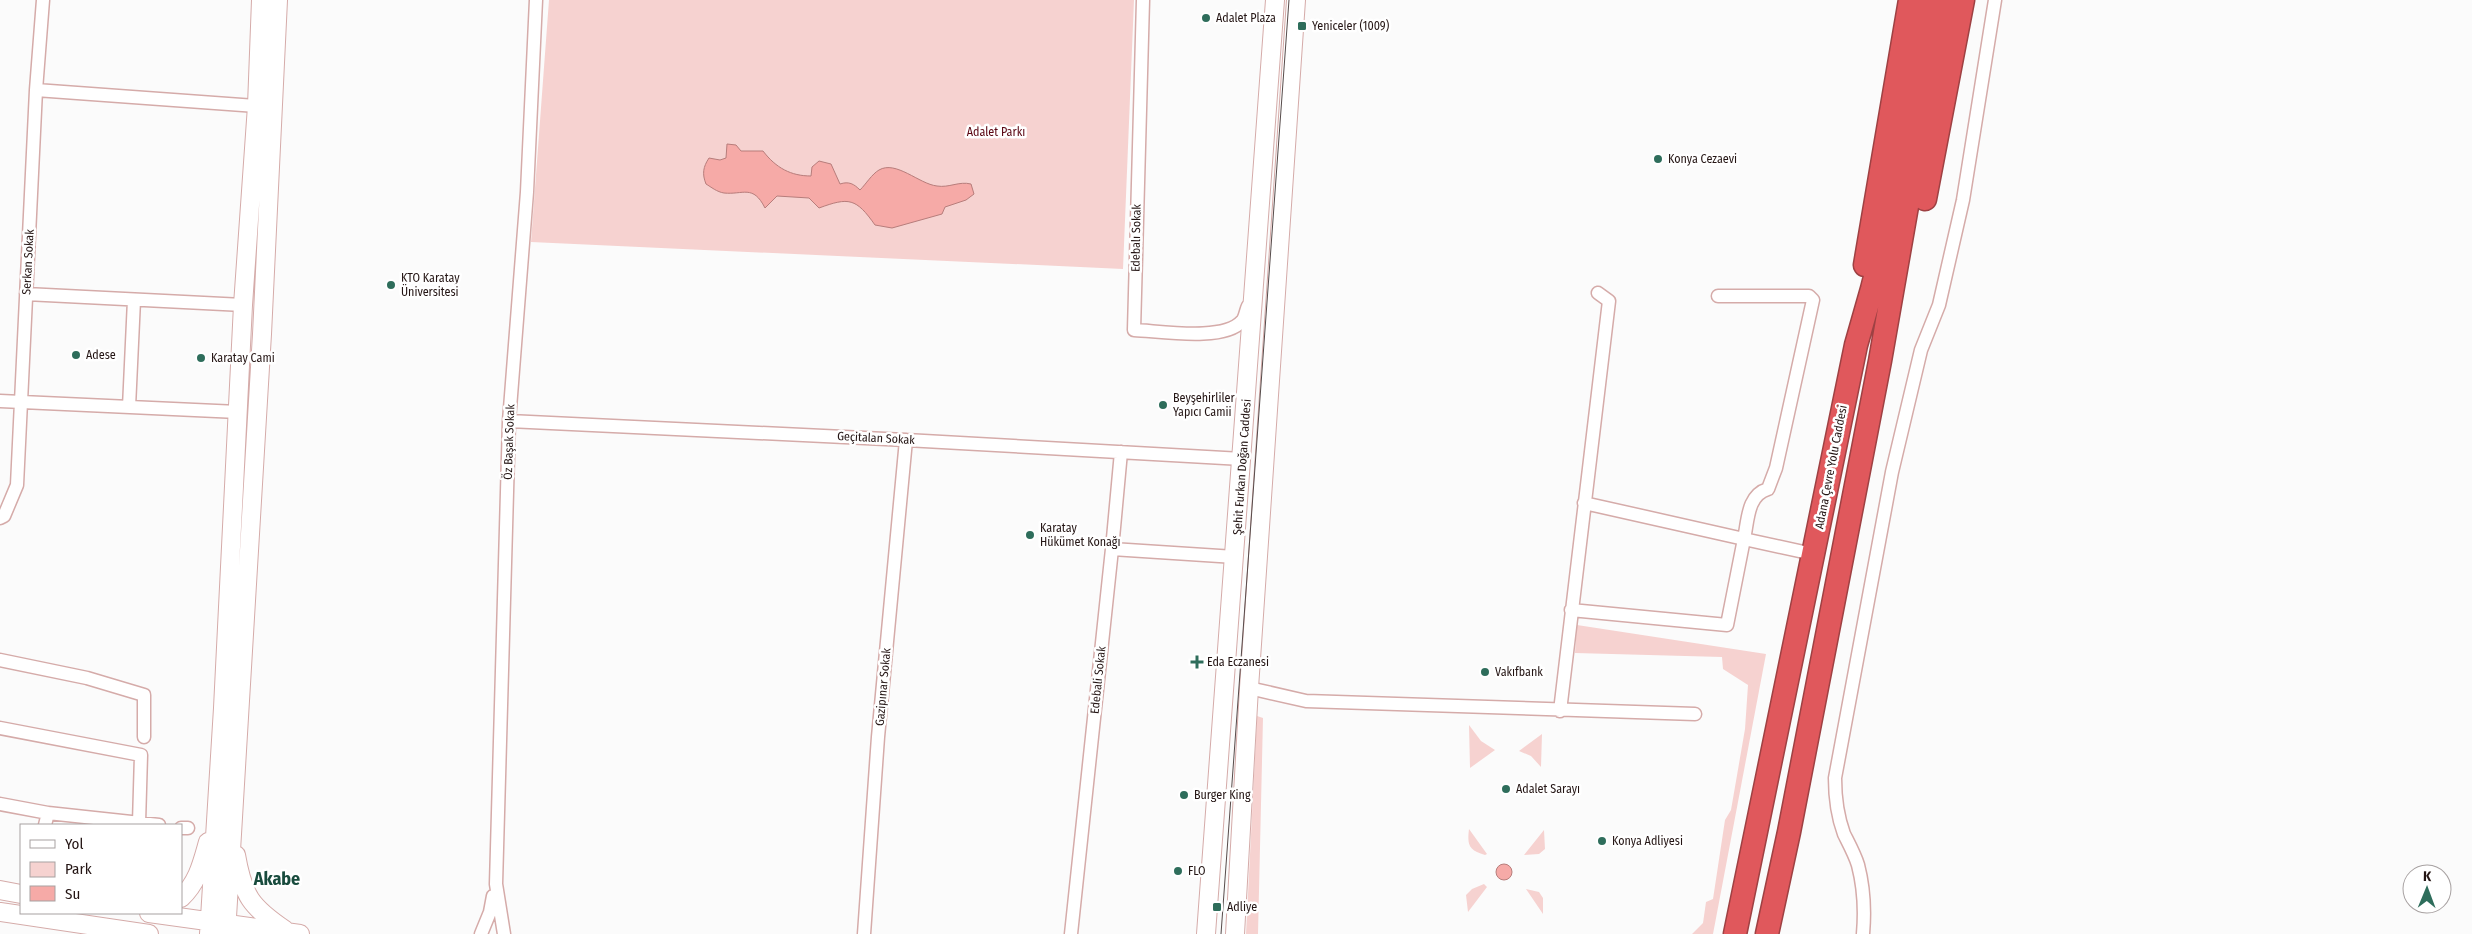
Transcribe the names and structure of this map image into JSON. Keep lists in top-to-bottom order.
{
  "streets": {
    "highway": ["Adana Çevre Yolu Caddesi"],
    "street": [
      "Edebalı Sokak",
      "Serkan Sokak",
      "Geçitalan Sokak",
      "Öz Başak Sokak",
      "Şehit Furkan Doğan Caddesi",
      "Edebali Sokak",
      "Gazipınar Sokak"
    ]
  },
  "crossings": [
    ["Edebalı Sokak", "Şehit Furkan Doğan Caddesi"],
    ["Geçitalan Sokak", "Öz Başak Sokak"],
    ["Geçitalan Sokak", "Şehit Furkan Doğan Caddesi"],
    ["Geçitalan Sokak", "Edebali Sokak"],
    ["Geçitalan Sokak", "Gazipınar Sokak"]
  ],
  "districts": ["Akabe"],
  "parks": ["Adalet Parkı"],
  "places": {
    "other": [
      "Adalet Plaza",
      "Konya Cezaevi",
      "KTO Karatay Üniversitesi",
      "Adese",
      "Karatay Cami",
      "Beyşehirliler Yapıcı Camii",
      "Karatay Hükümet Konağı",
      "Vakıfbank",
      "Adalet Sarayı",
      "Burger King",
      "Konya Adliyesi",
      "FLO"
    ],
    "transit": ["Yeniceler (1009)", "Adliye"],
    "health": ["Eda Eczanesi"]
  },
  "legend": ["Yol", "Park", "Su"],
  "north": "top"
}
